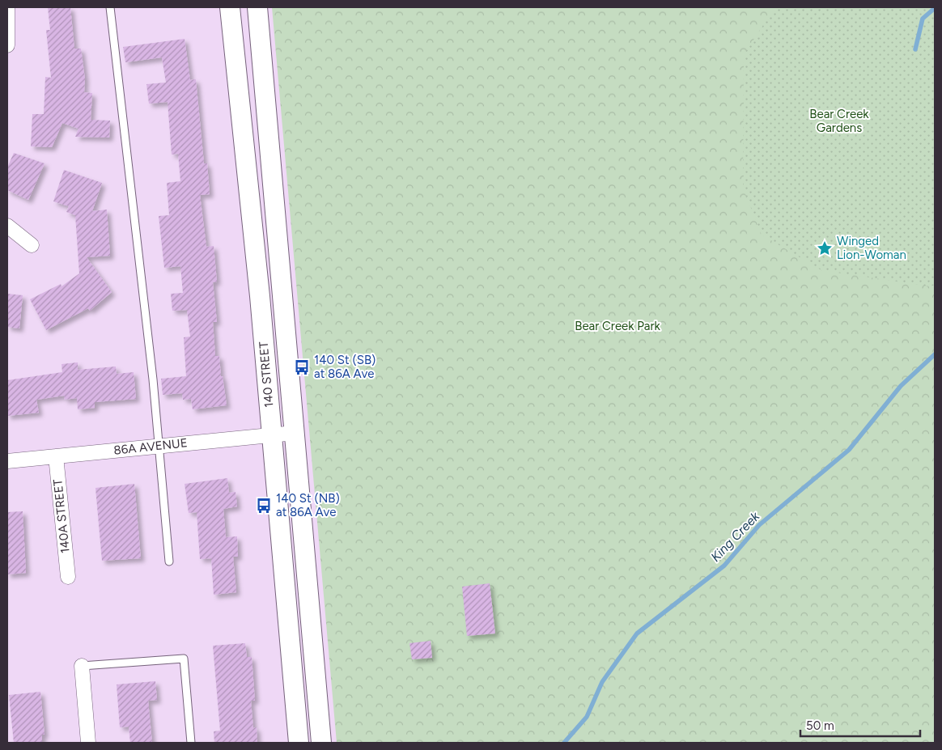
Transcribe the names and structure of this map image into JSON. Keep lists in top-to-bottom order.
{
  "streets": {
    "main road": ["140 STREET"],
    "street": ["86A AVENUE", "140A STREET"]
  },
  "crossings": [
    ["140 STREET", "86A AVENUE"],
    ["86A AVENUE", "140A STREET"]
  ],
  "water": ["King Creek"],
  "parks": ["Bear Creek Gardens", "Bear Creek Park"],
  "places": {
    "place": ["Winged Lion-Woman"],
    "bus stop": ["140 St (SB) at 86A Ave", "140 St (NB) at 86A Ave"]
  },
  "scale_bar": "50 m"
}
